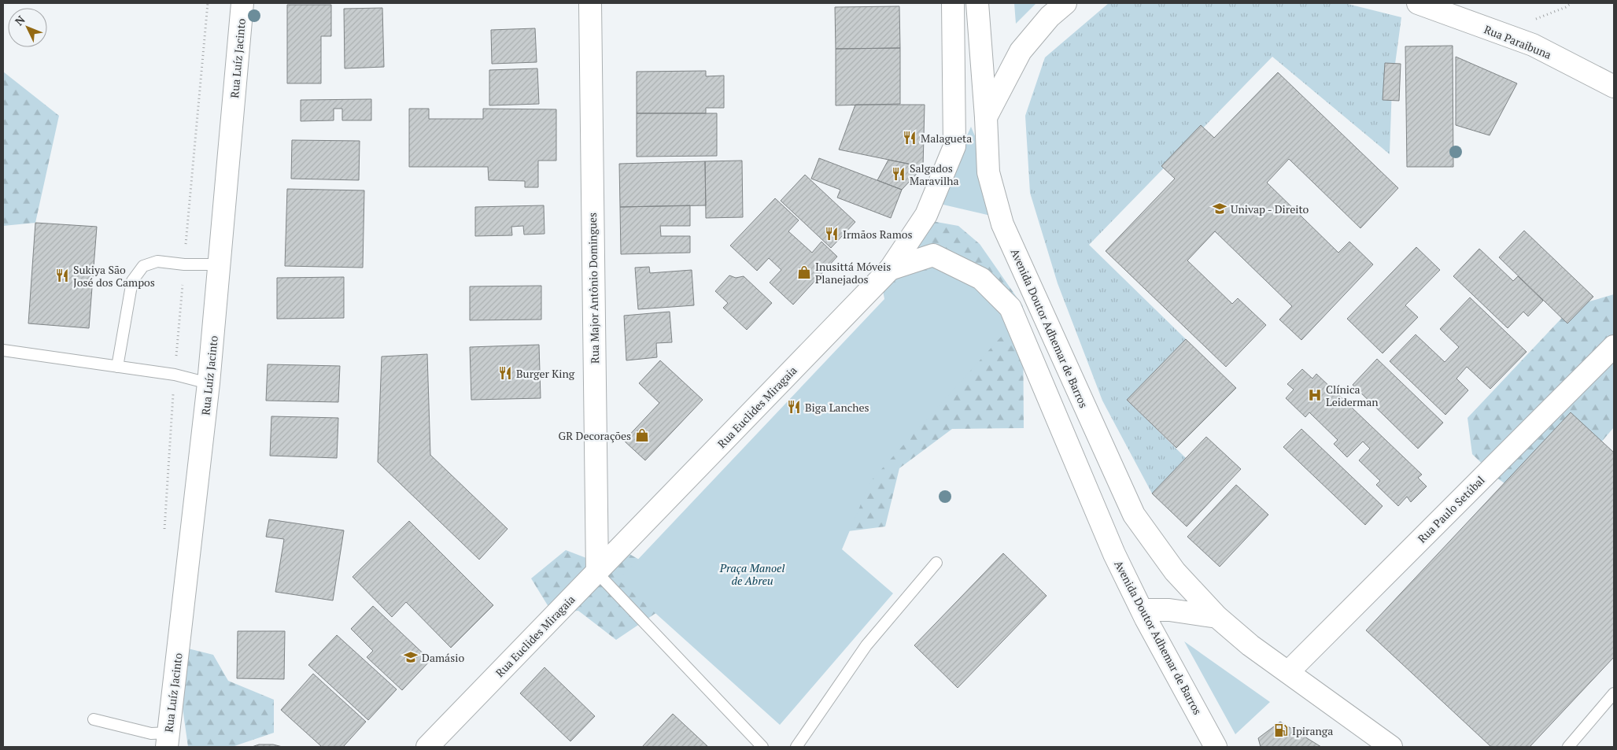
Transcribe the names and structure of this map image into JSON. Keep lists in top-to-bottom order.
{
  "streets": {
    "street": [
      "Rua Paraibuna",
      "Rua Luíz Jacinto",
      "Rua Major Antônio Domingues",
      "Avenida Doutor Adhemar de Barros",
      "Rua Euclides Miragaia",
      "Rua Paulo Setúbal"
    ]
  },
  "crossings": [
    ["Rua Major Antônio Domingues", "Rua Euclides Miragaia"],
    ["Avenida Doutor Adhemar de Barros", "Rua Euclides Miragaia"],
    ["Avenida Doutor Adhemar de Barros", "Rua Paulo Setúbal"]
  ],
  "parks": ["Praça Manoel de Abreu"],
  "places": {
    "restaurant": [
      "Malagueta",
      "Salgados Maravilha",
      "Irmãos Ramos",
      "Sukiya São José dos Campos",
      "Burger King",
      "Biga Lanches"
    ],
    "school or university": ["Univap - Direito", "Damásio"],
    "shop": ["Inusittá Móveis Planejados", "GR Decorações"],
    "hospital": ["Clínica Leiderman"],
    "fuel station": ["Ipiranga"]
  },
  "north": "top left"
}
